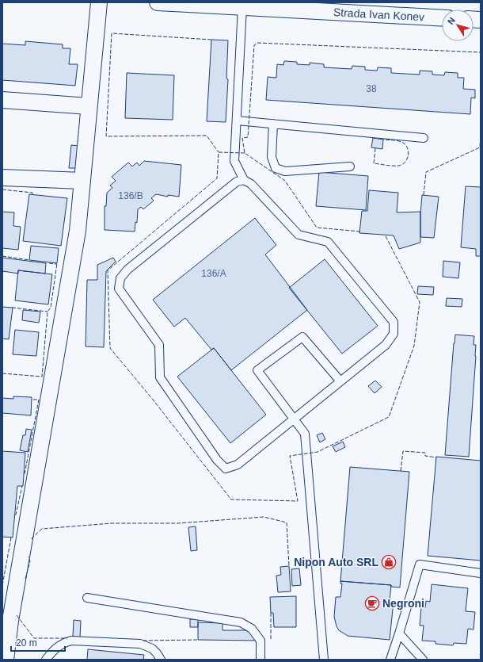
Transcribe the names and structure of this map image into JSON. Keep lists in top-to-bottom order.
{
  "streets": {
    "street": ["Strada Ivan Konev"]
  },
  "places": {
    "shop": ["Nipon Auto SRL"],
    "cafe": ["Negroni"]
  },
  "house_numbers": ["38", "136/B", "136/A"],
  "scale_bar": "20 m",
  "north": "top left"
}
